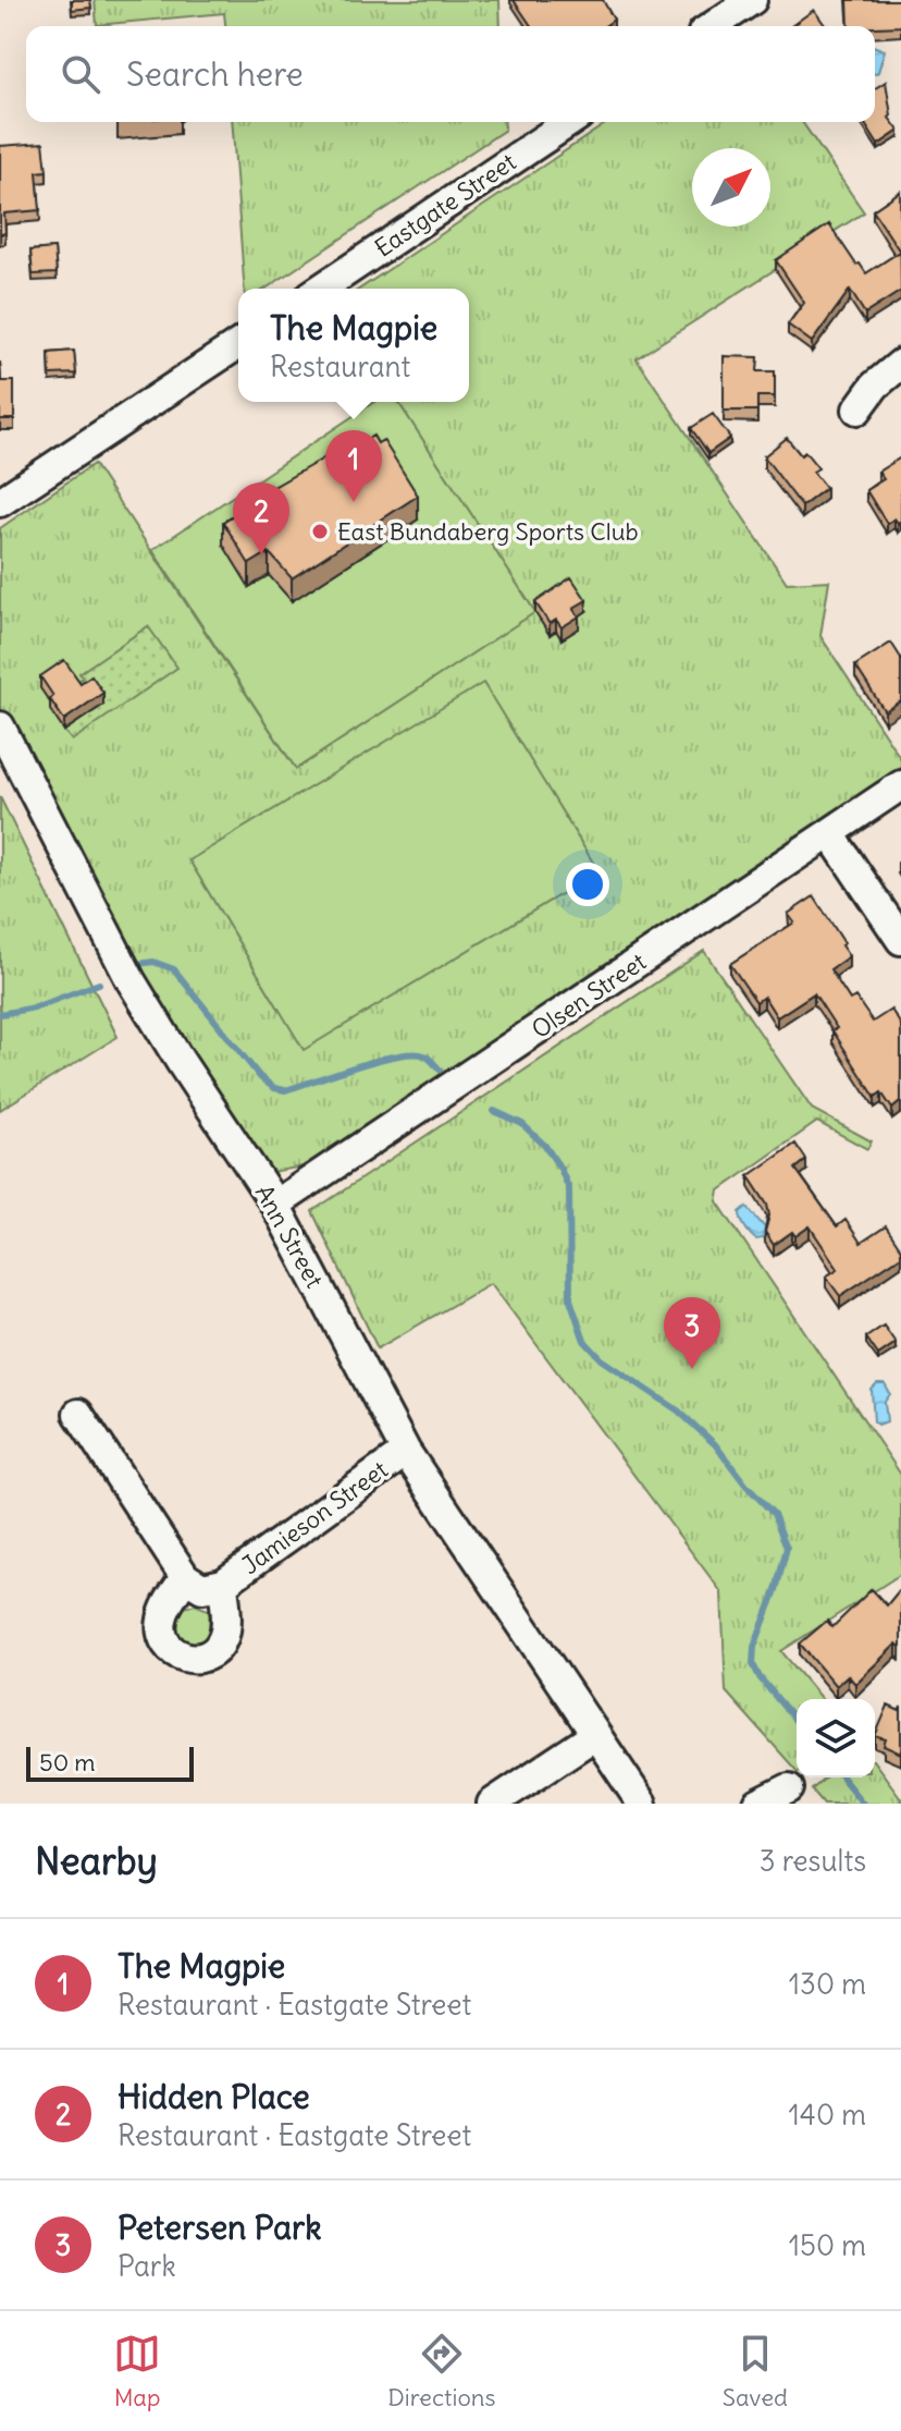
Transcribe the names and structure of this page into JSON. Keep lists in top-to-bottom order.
{
  "streets": {
    "street": [
      "Eastgate Street",
      "Olsen Street",
      "Ann Street",
      "Jamieson Street"
    ]
  },
  "crossings": [
    ["Olsen Street", "Ann Street"],
    ["Ann Street", "Jamieson Street"]
  ],
  "places": ["East Bundaberg Sports Club"],
  "scale_bar": "50 m",
  "north": "top right",
  "page": {
    "search": "Search here",
    "popup": ["The Magpie", "Restaurant"],
    "pins": ["1", "2", "3"],
    "scale": "50 m",
    "heading": ["Nearby", "3 results"],
    "list": [
      {
        "mark": "1",
        "name": "The Magpie",
        "note": "Restaurant · Eastgate Street",
        "value": "130 m"
      },
      {
        "mark": "2",
        "name": "Hidden Place",
        "note": "Restaurant · Eastgate Street",
        "value": "140 m"
      },
      {
        "mark": "3",
        "name": "Petersen Park",
        "note": "Park",
        "value": "150 m"
      }
    ],
    "nav": ["Map", "Directions", "Saved"]
  }
}
